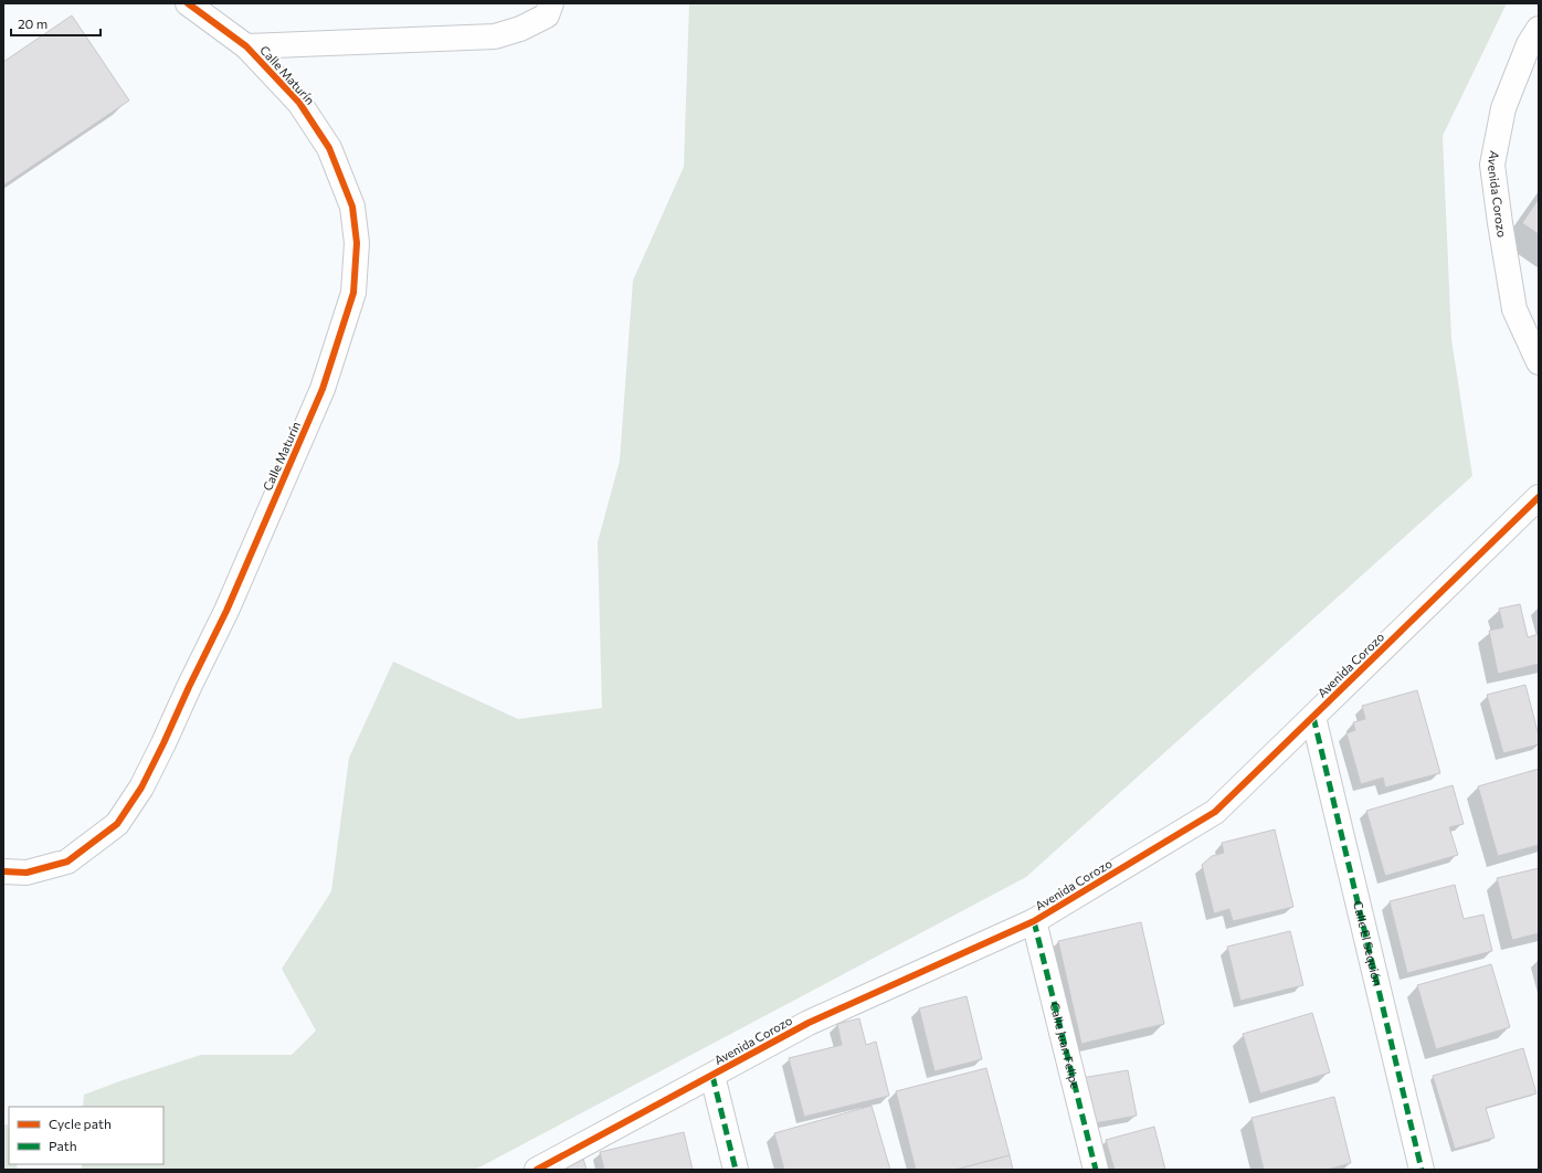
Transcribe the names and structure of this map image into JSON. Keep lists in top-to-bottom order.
{
  "streets": {
    "street": [
      "Calle Maturín",
      "Avenida Corozo",
      "Calle El Sequión",
      "Calle Juan Felipe"
    ]
  },
  "crossings": [
    ["Avenida Corozo", "Calle El Sequión"],
    ["Avenida Corozo", "Calle Juan Felipe"]
  ],
  "legend": ["Cycle path", "Path"],
  "scale_bar": "20 m"
}
